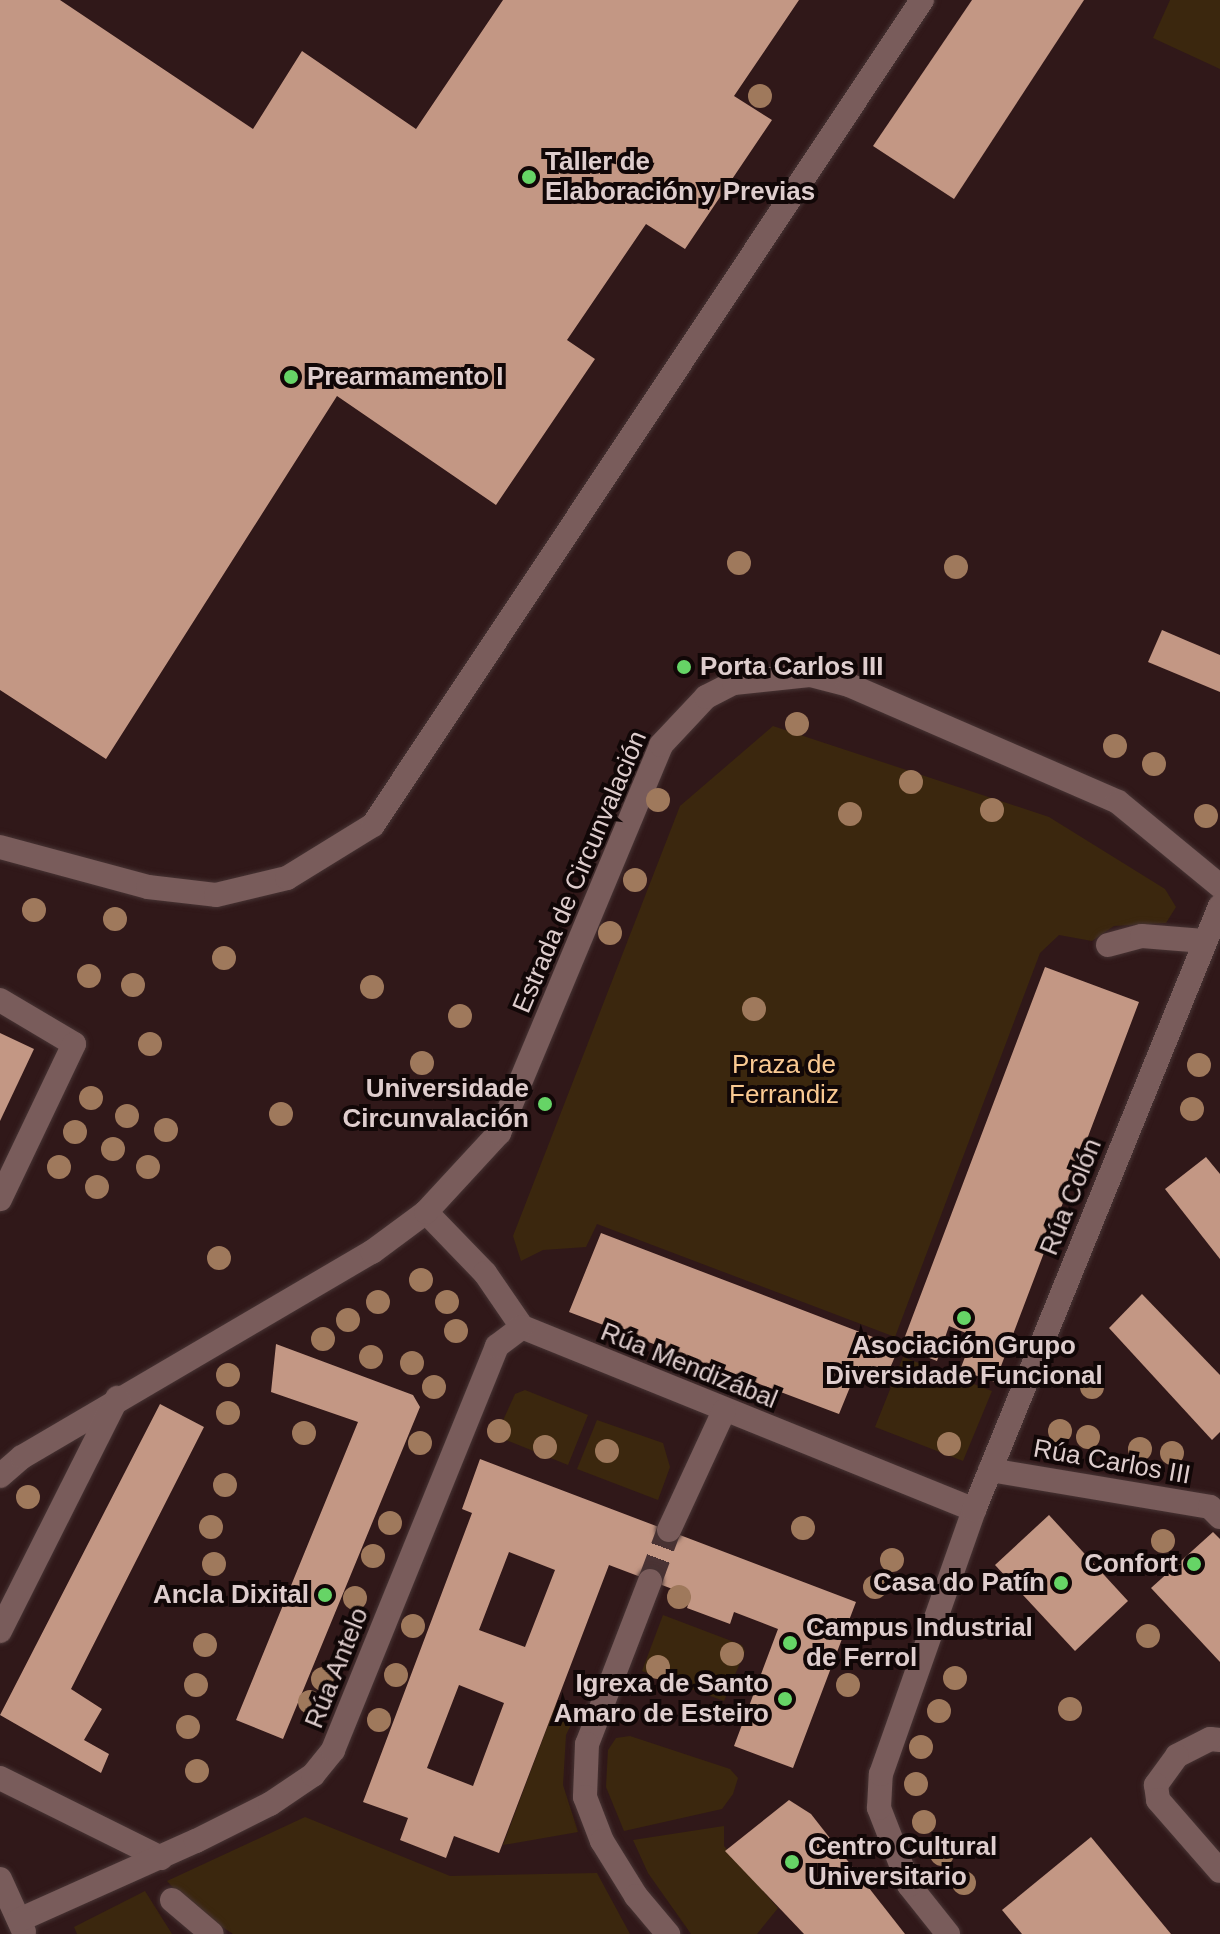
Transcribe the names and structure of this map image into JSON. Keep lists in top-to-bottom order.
{
  "streets": {
    "street": [
      "Estrada de Circunvalación",
      "Rúa Colón",
      "Rúa Mendizábal",
      "Rúa Carlos III",
      "Rúa Antelo"
    ]
  },
  "crossings": [
    ["Rúa Colón", "Rúa Mendizábal"],
    ["Rúa Colón", "Rúa Carlos III"],
    ["Rúa Mendizábal", "Rúa Antelo"]
  ],
  "parks": ["Praza de Ferrandiz"],
  "places": [
    "Taller de Elaboración y Previas",
    "Prearmamento I",
    "Porta Carlos III",
    "Universidade Circunvalación",
    "Asociación Grupo Diversidade Funcional",
    "Confort",
    "Casa do Patín",
    "Ancla Dixital",
    "Campus Industrial de Ferrol",
    "Igrexa de Santo Amaro de Esteiro",
    "Centro Cultural Universitario"
  ]
}
